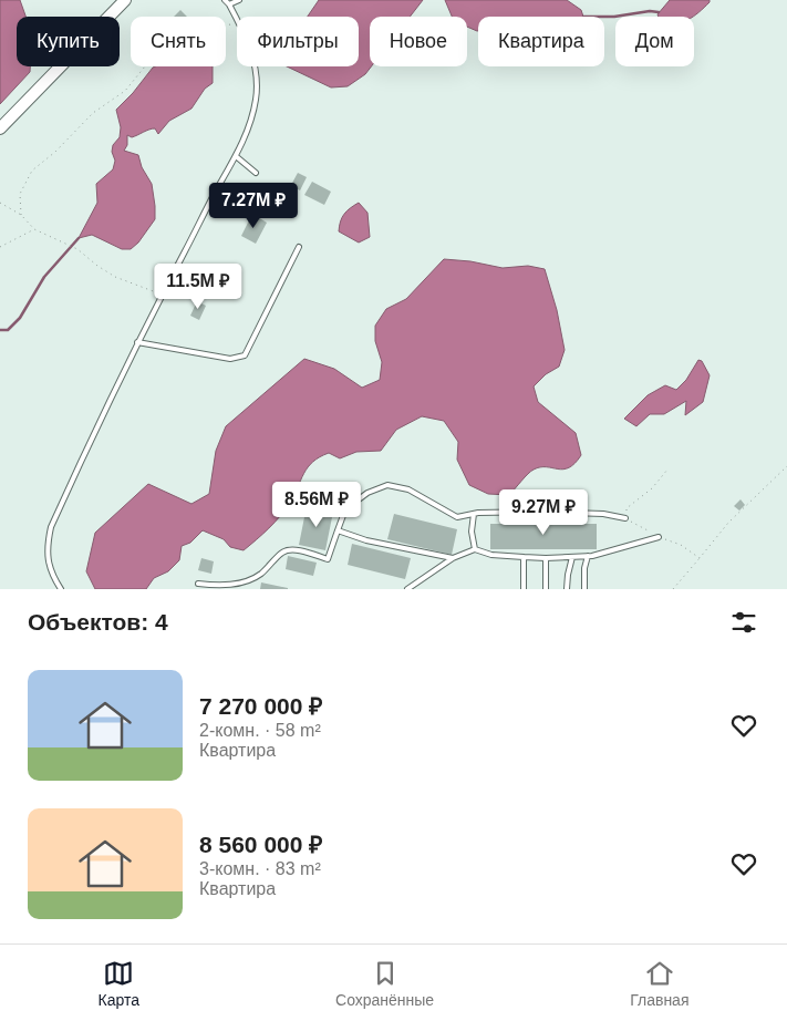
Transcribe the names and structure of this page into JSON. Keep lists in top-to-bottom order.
{
  "page": {
    "chip": [
      "Купить",
      "Снять",
      "Фильтры",
      "Новое",
      "Квартира",
      "Дом"
    ],
    "price": [
      "7.27M ₽",
      "11.5M ₽",
      "8.56M ₽",
      "9.27M ₽"
    ],
    "heading": "Объектов: 4",
    "list": [
      {
        "name": "7 270 000 ₽",
        "note": "2-комн. · 58 m² · Квартира"
      },
      {
        "name": "8 560 000 ₽",
        "note": "3-комн. · 83 m² · Квартира"
      }
    ],
    "tabs": ["Карта", "Сохранённые", "Главная"]
  }
}
